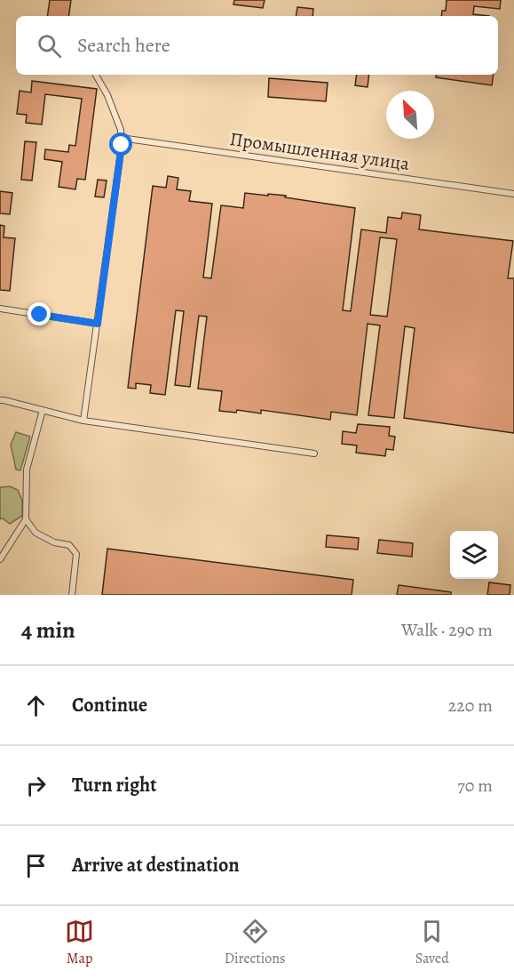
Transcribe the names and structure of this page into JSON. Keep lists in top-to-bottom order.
{
  "streets": {
    "street": ["Промышленная улица"]
  },
  "north": "top left",
  "page": {
    "search": "Search here",
    "heading": ["4 min", "Walk · 290 m"],
    "list": [
      ["Continue", "220 m"],
      ["Turn right", "70 m"],
      "Arrive at destination"
    ],
    "nav": ["Map", "Directions", "Saved"]
  }
}
